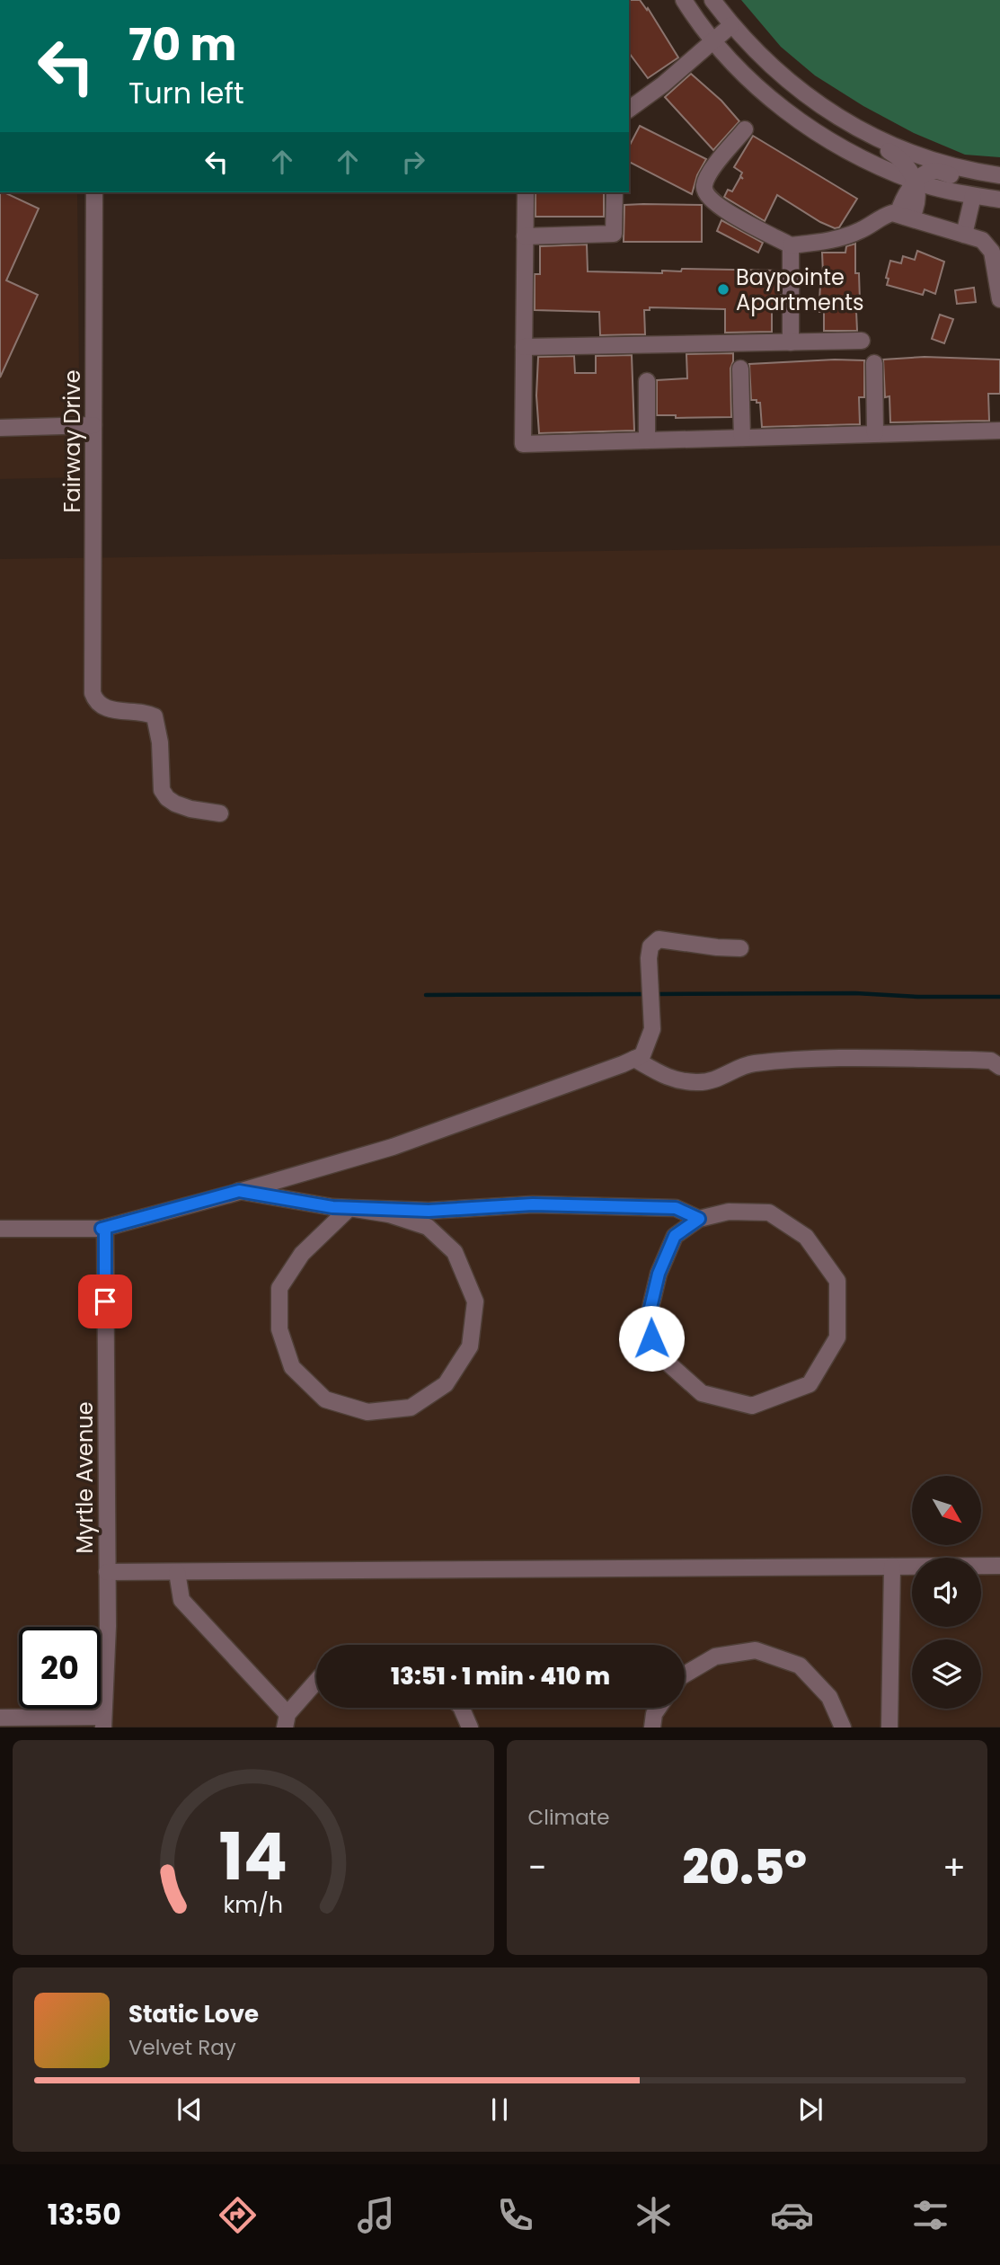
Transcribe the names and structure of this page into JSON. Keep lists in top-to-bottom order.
{
  "streets": {
    "street": ["Fairway Drive", "Myrtle Avenue"]
  },
  "places": ["Baypointe Apartments"],
  "north": "bottom right",
  "page": {
    "turn": ["70 m", "Turn left"],
    "limit": "20",
    "trip": "13:51 · 1 min · 410 m",
    "tile": "Climate",
    "heat": ["−", "20.5°", "+"],
    "song": ["Static Love", "Velvet Ray"],
    "tabs": "13:50",
    "gauge": ["14", "km/h"]
  }
}
